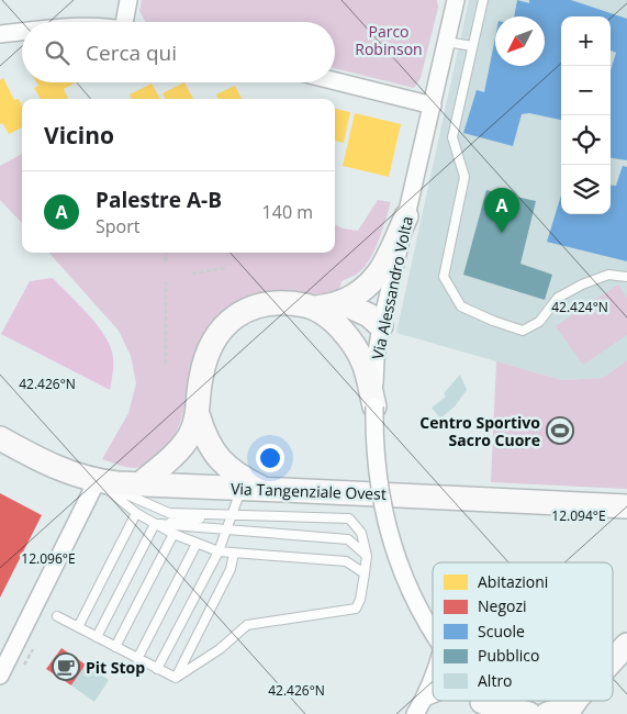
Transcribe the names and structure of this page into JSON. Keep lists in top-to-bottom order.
{
  "streets": {
    "main road": ["Via Tangenziale Ovest"],
    "street": ["Via Alessandro Volta"]
  },
  "parks": ["Parco Robinson"],
  "places": {
    "sports": ["Centro Sportivo Sacro Cuore"],
    "cafe": ["Pit Stop"]
  },
  "legend": [
    "Abitazioni",
    "Negozi",
    "Scuole",
    "Pubblico",
    "Altro"
  ],
  "north": "bottom left",
  "page": {
    "map_buttons": ["+", "−"],
    "search": "Cerca qui",
    "heading": "Vicino",
    "list": [
      {
        "mark": "A",
        "name": "Palestre A-B",
        "note": "Sport",
        "value": "140 m"
      }
    ],
    "pins": "A"
  },
  "coordinates": [
    "42.424°N",
    "42.426°N",
    "12.094°E",
    "12.096°E"
  ]
}
